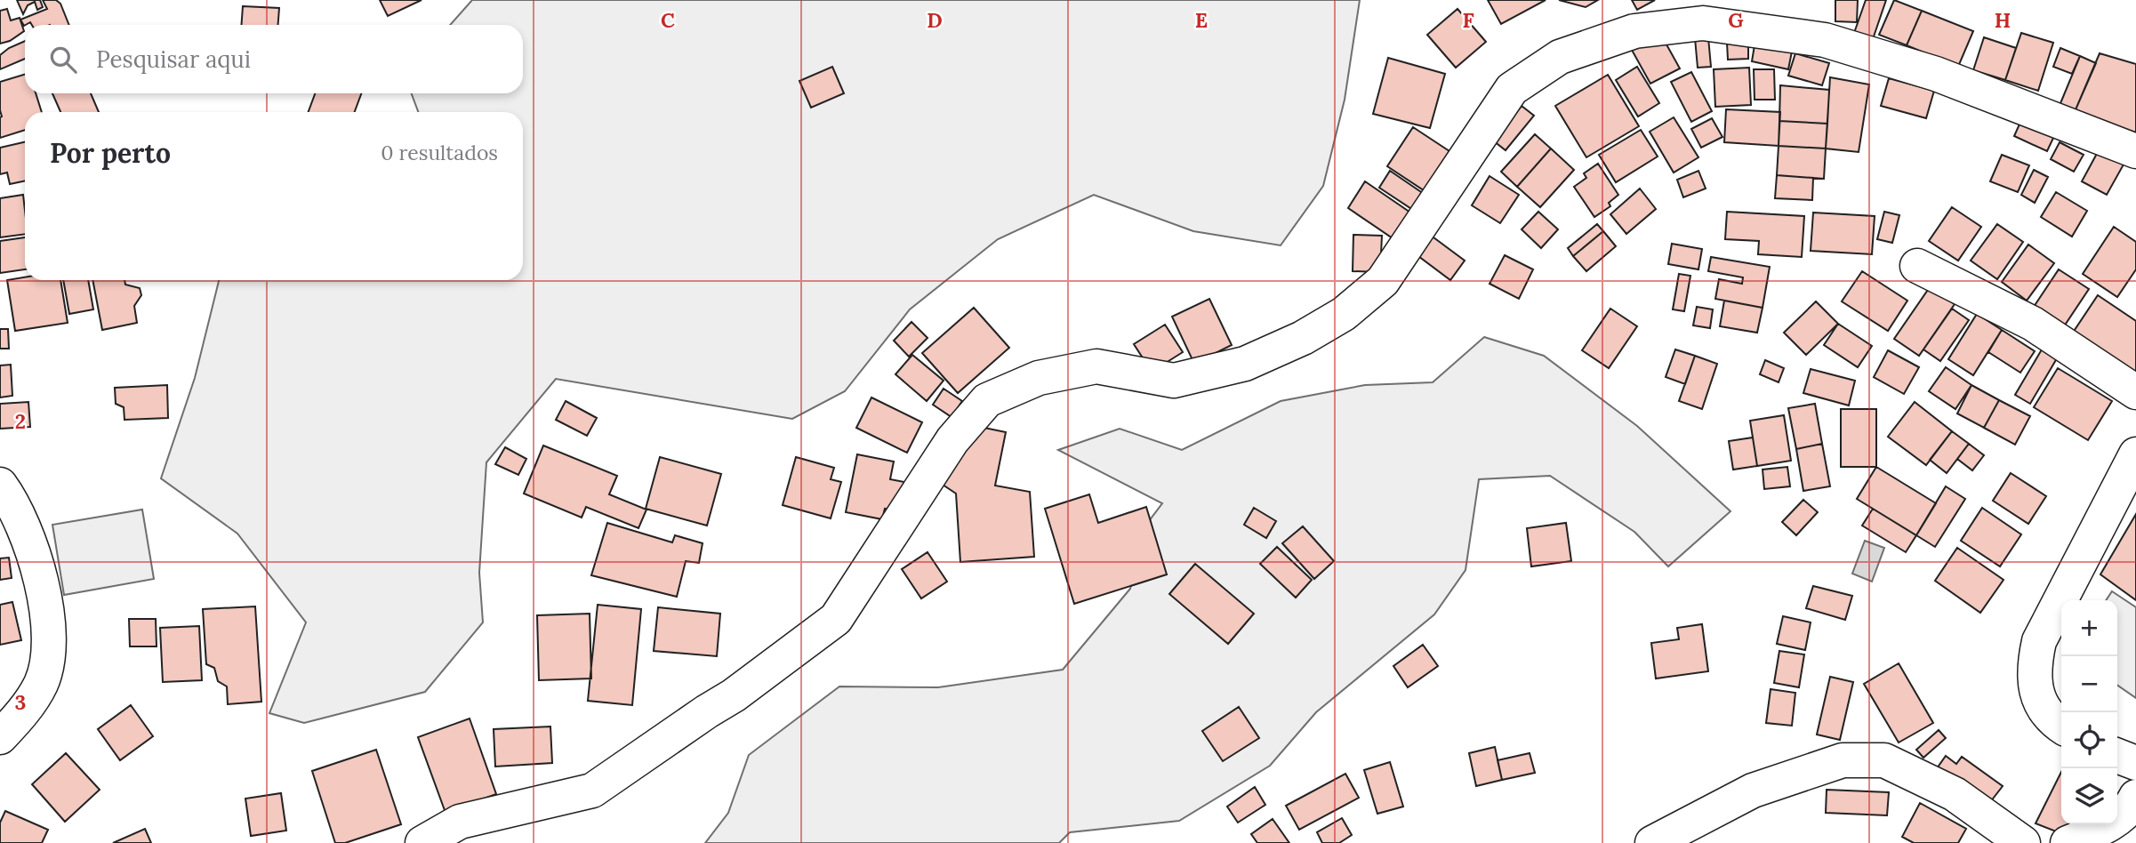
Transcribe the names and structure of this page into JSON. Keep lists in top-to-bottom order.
{
  "page": {
    "search": "Pesquisar aqui",
    "heading": ["Por perto", "0 resultados"],
    "map_buttons": ["+", "−"]
  },
  "grid": {
    "columns": [
      "C",
      "D",
      "E",
      "F",
      "G",
      "H"
    ],
    "rows": ["2", "3"]
  }
}
